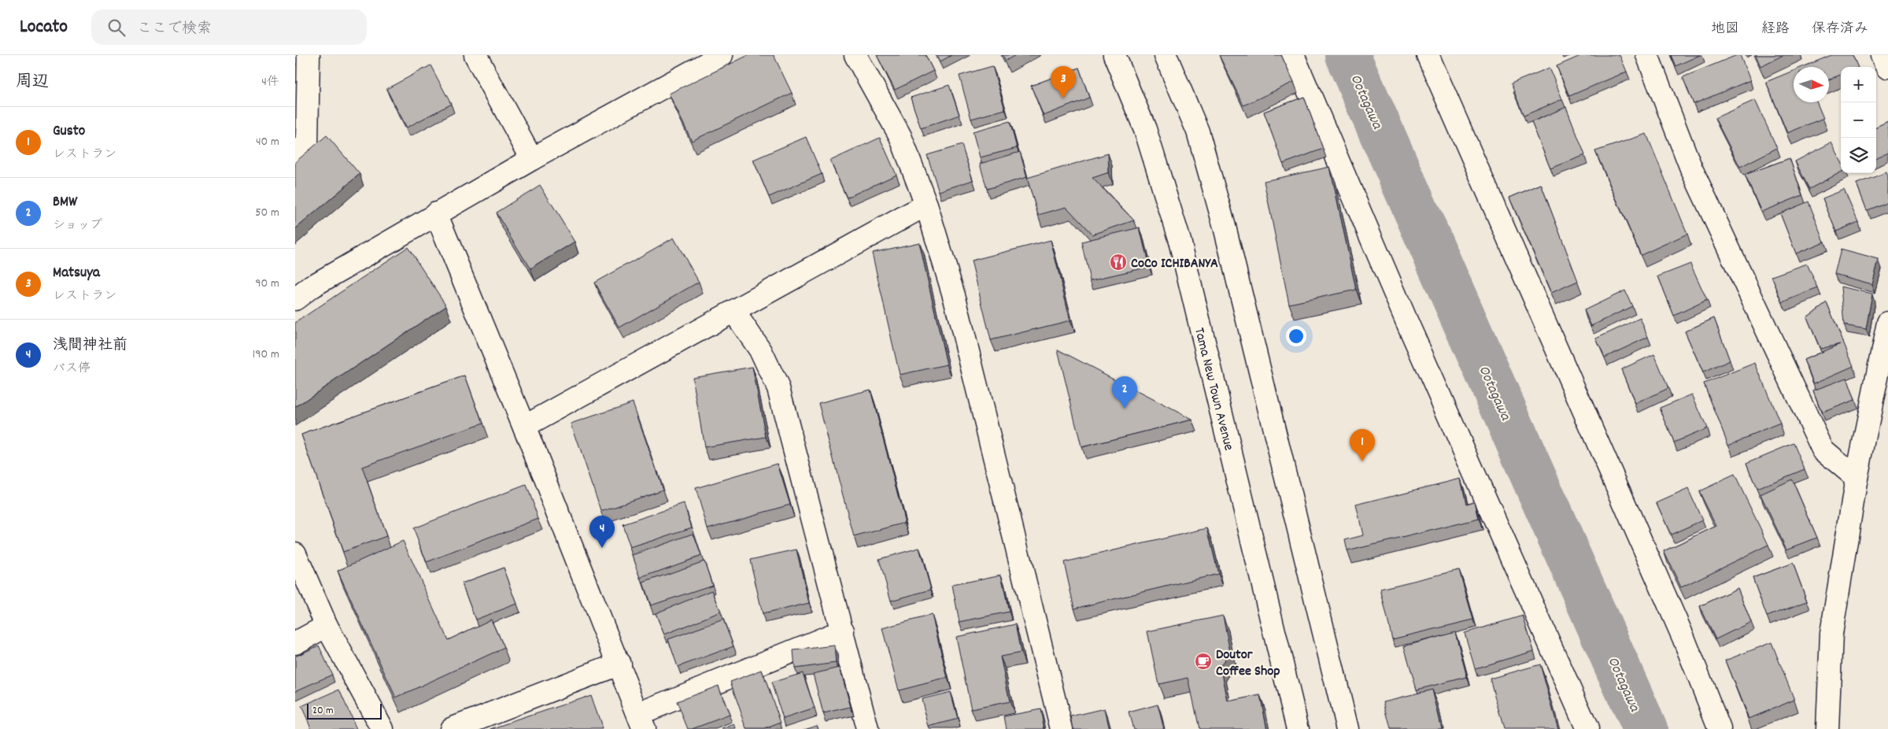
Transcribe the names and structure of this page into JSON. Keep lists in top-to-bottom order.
{
  "streets": {
    "street": ["Tama New Town Avenue"]
  },
  "water": ["Ootagawa"],
  "places": {
    "restaurant": ["CoCo ICHIBANYA"],
    "cafe": ["Doutor Coffee Shop"]
  },
  "scale_bar": "20 m",
  "north": "right",
  "page": {
    "header": "Locato",
    "search": "ここで検索",
    "nav": ["地図", "経路", "保存済み"],
    "heading": ["周辺", "4件"],
    "pins": [
      "3",
      "2",
      "1",
      "4"
    ],
    "map_buttons": ["+", "−"],
    "list": [
      {
        "mark": "1",
        "name": "Gusto",
        "note": "レストラン",
        "value": "40 m"
      },
      {
        "mark": "2",
        "name": "BMW",
        "note": "ショップ",
        "value": "50 m"
      },
      {
        "mark": "3",
        "name": "Matsuya",
        "note": "レストラン",
        "value": "90 m"
      },
      {
        "mark": "4",
        "name": "浅間神社前",
        "note": "バス停",
        "value": "190 m"
      }
    ],
    "scale": "20 m"
  }
}
